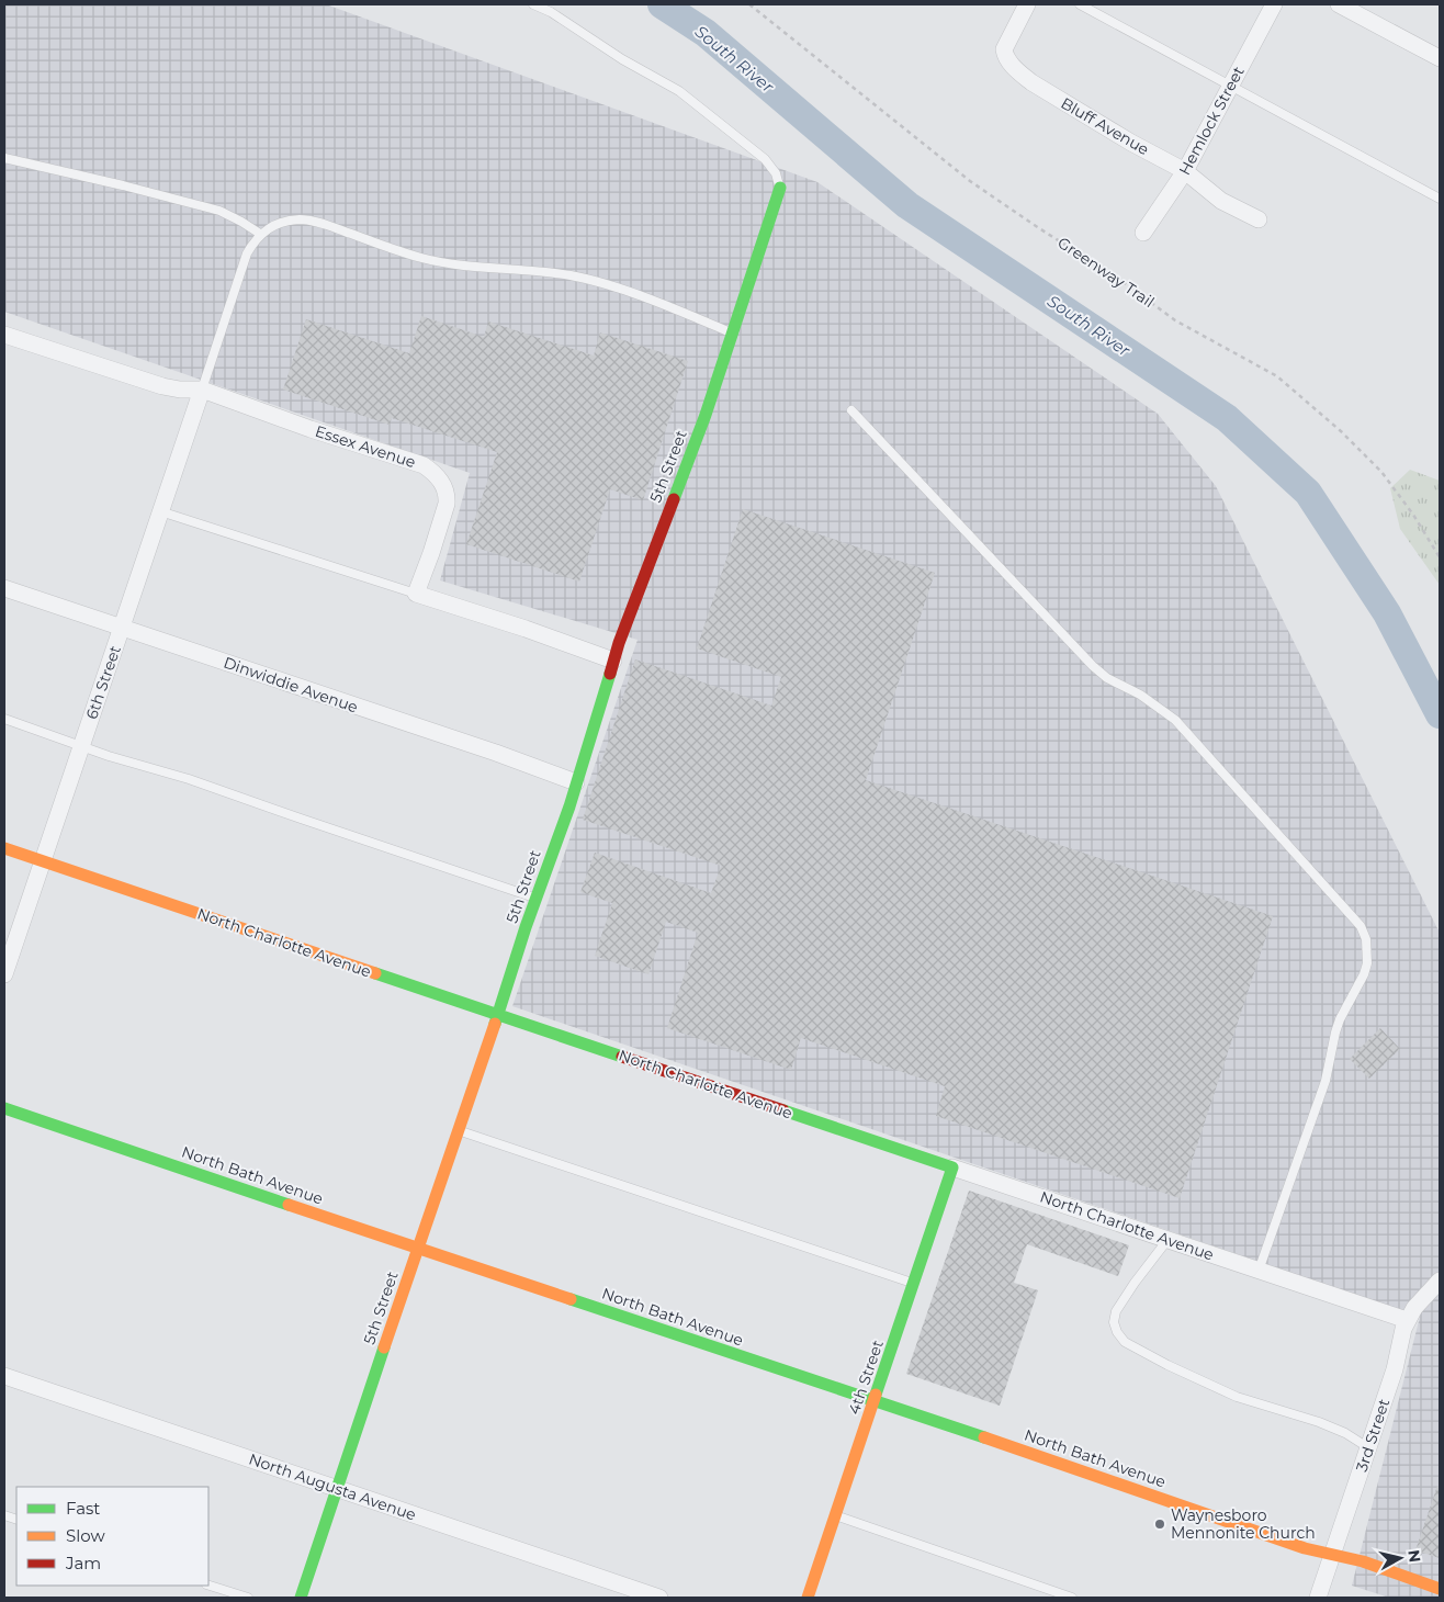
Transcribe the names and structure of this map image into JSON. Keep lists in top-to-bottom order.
{
  "streets": {
    "street": [
      "Hemlock Street",
      "Bluff Avenue",
      "Essex Avenue",
      "5th Street",
      "6th Street",
      "Dinwiddie Avenue",
      "North Charlotte Avenue",
      "North Bath Avenue",
      "4th Street",
      "3rd Street",
      "North Augusta Avenue"
    ],
    "path": ["Greenway Trail"]
  },
  "crossings": [
    ["Hemlock Street", "Bluff Avenue"],
    ["Essex Avenue", "6th Street"],
    ["5th Street", "Dinwiddie Avenue"],
    ["5th Street", "North Charlotte Avenue"],
    ["5th Street", "North Bath Avenue"],
    ["5th Street", "North Augusta Avenue"],
    ["6th Street", "Dinwiddie Avenue"],
    ["6th Street", "North Charlotte Avenue"],
    ["North Charlotte Avenue", "4th Street"],
    ["North Charlotte Avenue", "3rd Street"],
    ["North Bath Avenue", "4th Street"],
    ["North Bath Avenue", "3rd Street"]
  ],
  "water": ["South River"],
  "places": ["Waynesboro Mennonite Church"],
  "legend": ["Fast", "Slow", "Jam"],
  "north": "right"
}
